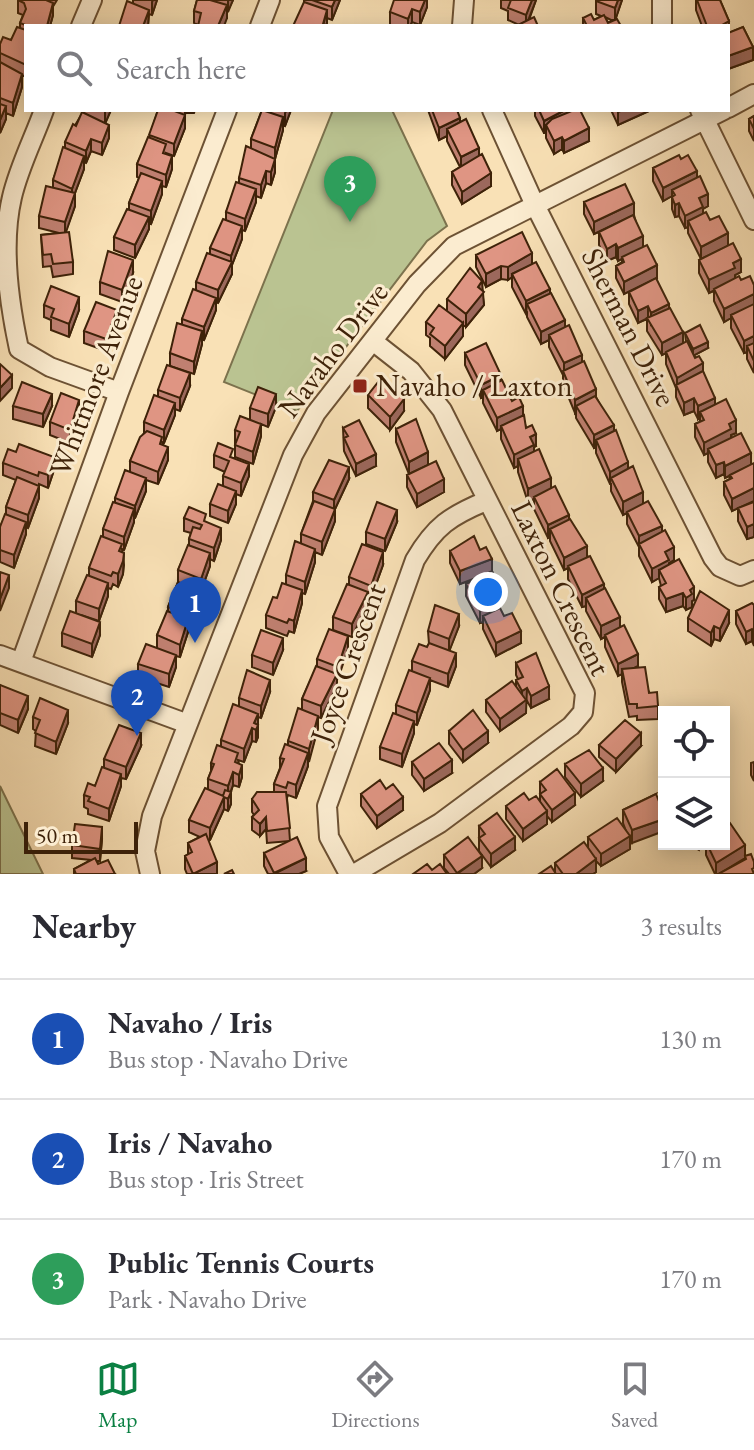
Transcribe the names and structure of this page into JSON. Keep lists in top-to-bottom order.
{
  "streets": {
    "street": [
      "Sherman Drive",
      "Navaho Drive",
      "Whitmore Avenue",
      "Laxton Crescent",
      "Joyce Crescent"
    ]
  },
  "crossings": [
    ["Sherman Drive", "Navaho Drive"],
    ["Navaho Drive", "Laxton Crescent"],
    ["Laxton Crescent", "Joyce Crescent"]
  ],
  "places": {
    "transit": ["Navaho / Laxton"]
  },
  "scale_bar": "50 m",
  "page": {
    "search": "Search here",
    "pins": ["3", "1", "2"],
    "scale": "50 m",
    "heading": ["Nearby", "3 results"],
    "list": [
      {
        "mark": "1",
        "name": "Navaho / Iris",
        "note": "Bus stop · Navaho Drive",
        "value": "130 m"
      },
      {
        "mark": "2",
        "name": "Iris / Navaho",
        "note": "Bus stop · Iris Street",
        "value": "170 m"
      },
      {
        "mark": "3",
        "name": "Public Tennis Courts",
        "note": "Park · Navaho Drive",
        "value": "170 m"
      }
    ],
    "nav": ["Map", "Directions", "Saved"]
  }
}
